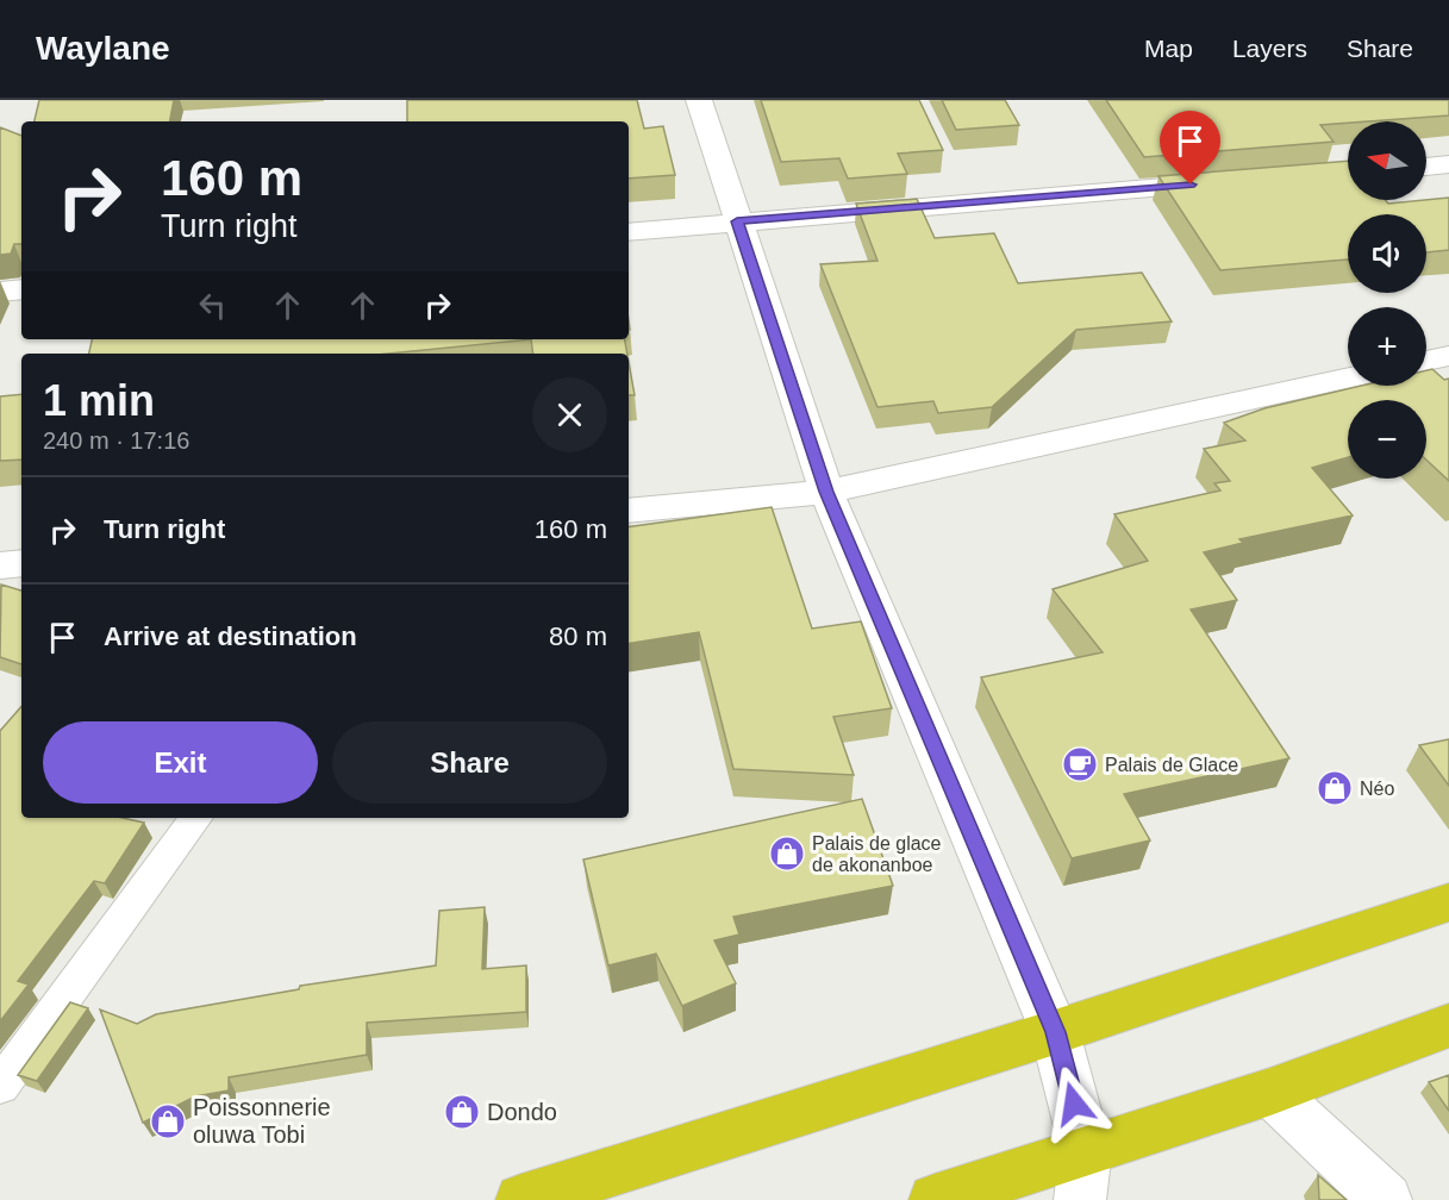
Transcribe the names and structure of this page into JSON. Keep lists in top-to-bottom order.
{
  "places": {
    "cafe": ["Palais de Glace"],
    "shop": [
      "Néo",
      "Palais de glace de akonanboe",
      "Dondo",
      "Poissonnerie oluwa Tobi"
    ]
  },
  "north": "left",
  "page": {
    "header": "Waylane",
    "nav": ["Map", "Layers", "Share"],
    "map_buttons": ["+", "−"],
    "turn": ["160 m", "Turn right"],
    "heading": ["1 min", "240 m · 17:16"],
    "list": [
      {
        "name": "Turn right",
        "value": "160 m"
      },
      {
        "name": "Arrive at destination",
        "value": "80 m"
      }
    ],
    "buttons": ["Exit", "Share"]
  }
}
